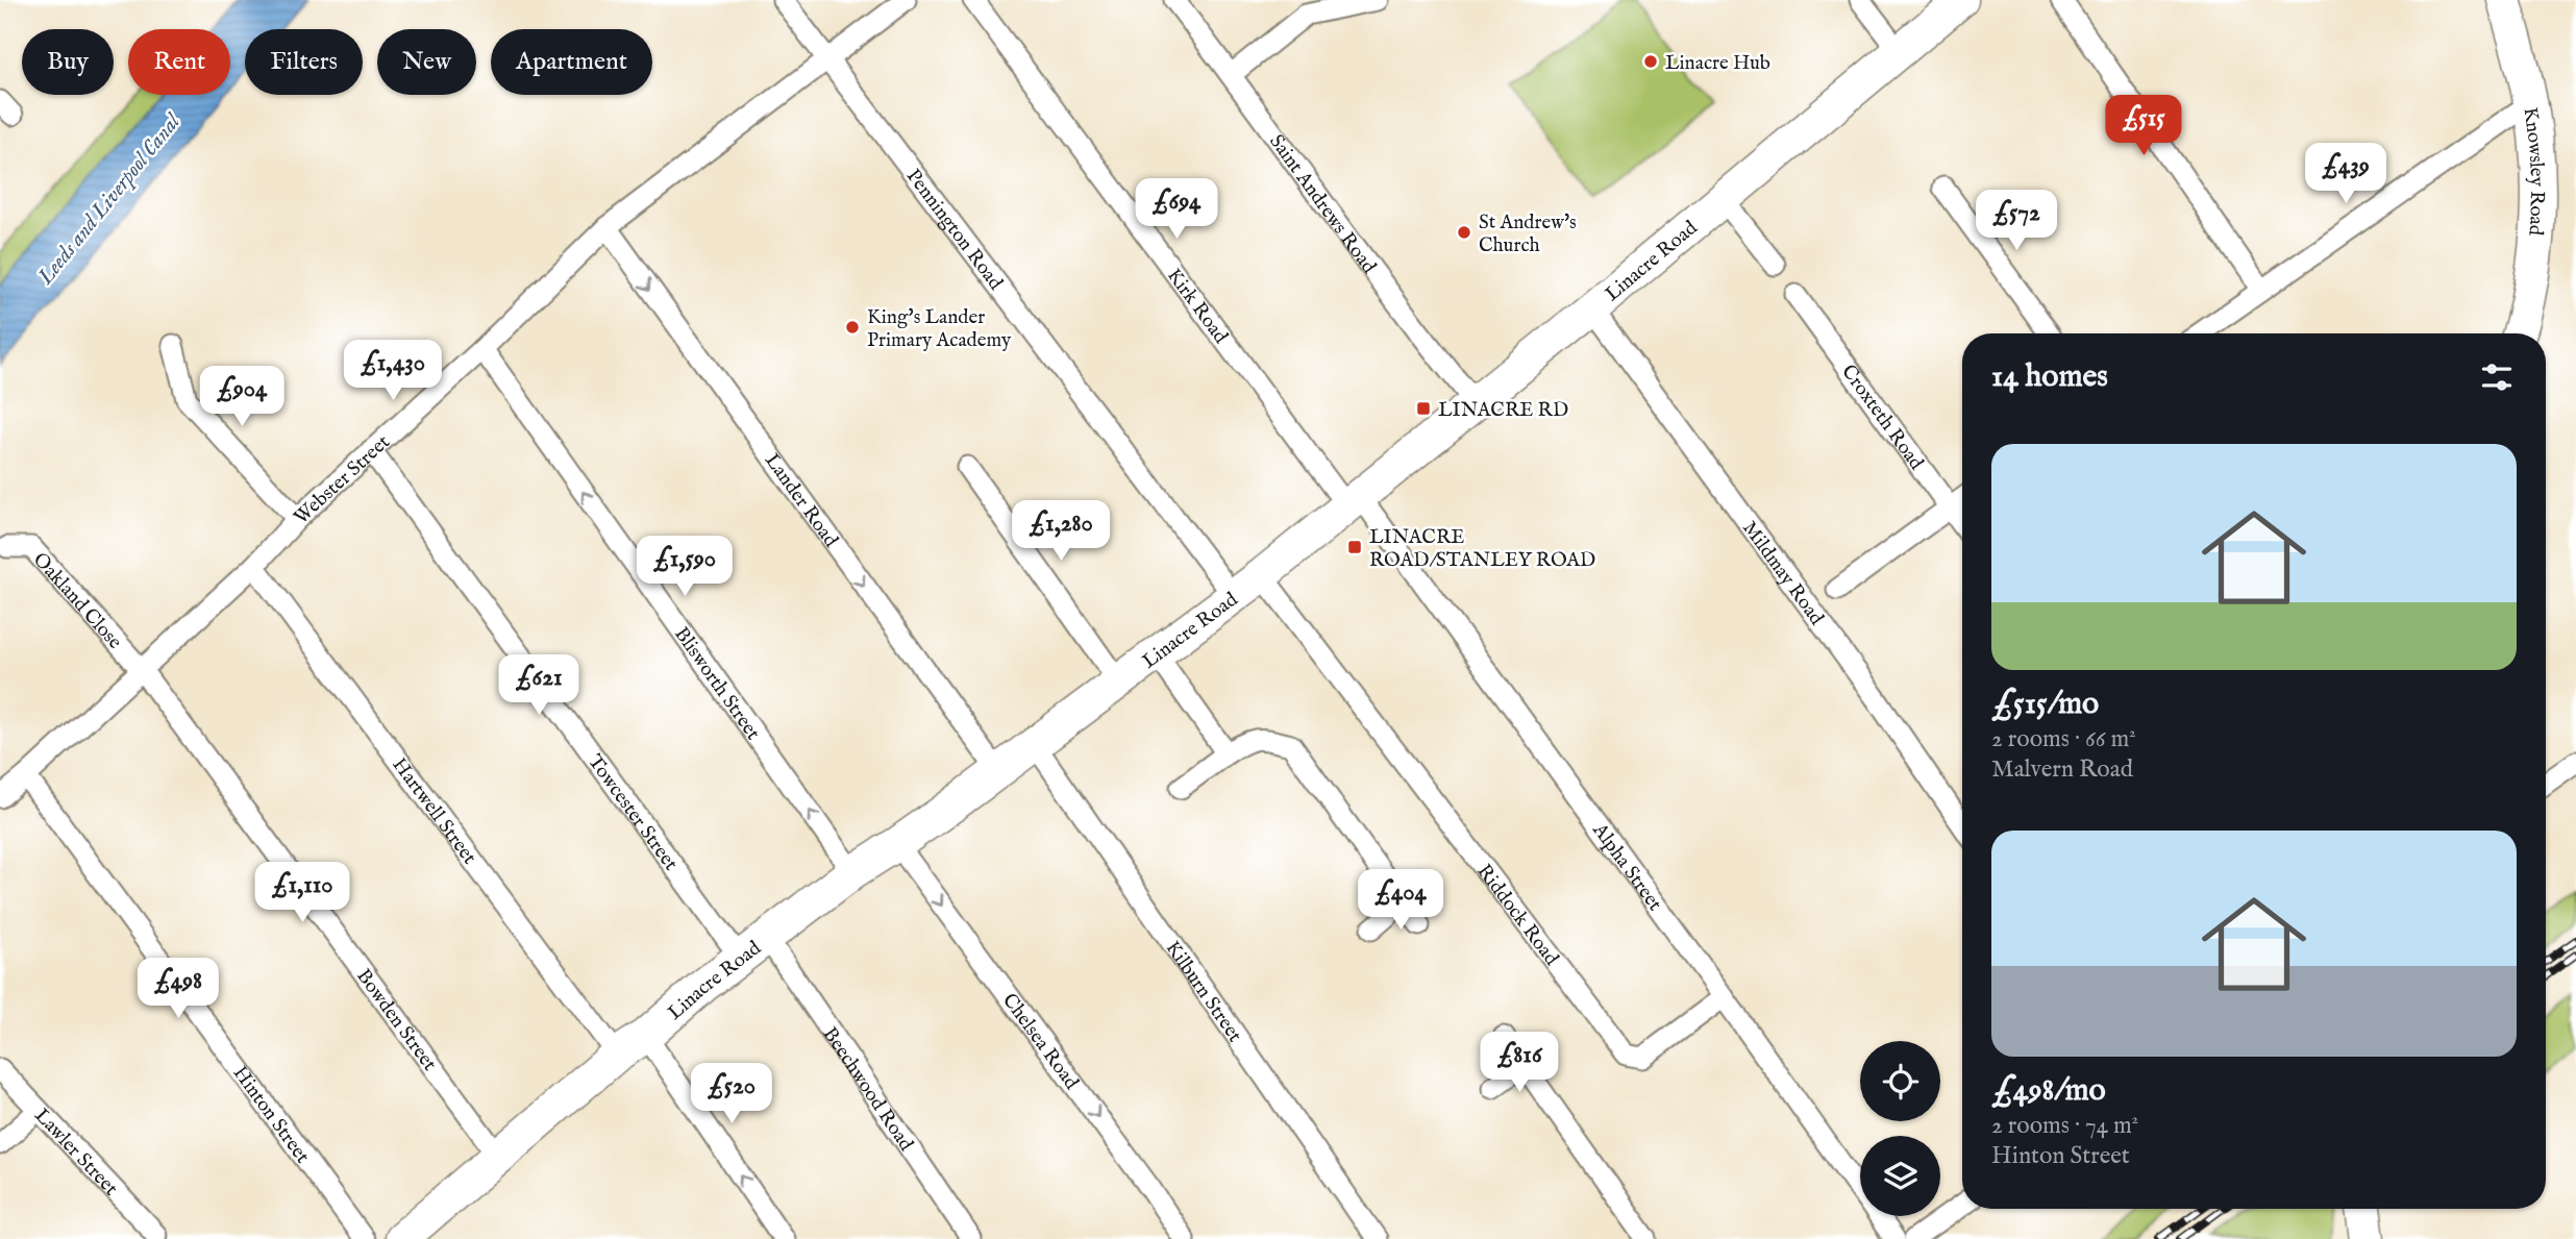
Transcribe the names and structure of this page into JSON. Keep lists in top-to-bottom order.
{
  "streets": {
    "main road": ["Knowsley Road", "Linacre Road"],
    "street": [
      "Saint Andrews Road",
      "Pennington Road",
      "Kirk Road",
      "Croxteth Road",
      "Webster Street",
      "Lander Road",
      "Mildmay Road",
      "Oakland Close",
      "Blisworth Street",
      "Hartwell Street",
      "Towcester Street",
      "Alpha Street",
      "Riddock Road",
      "Kilburn Street",
      "Bowden Street",
      "Chelsea Road",
      "Beechwood Road",
      "Hinton Street",
      "Lawler Street"
    ]
  },
  "crossings": [
    ["Saint Andrews Road", "Linacre Road"],
    ["Pennington Road", "Linacre Road"],
    ["Pennington Road", "Webster Street"],
    ["Linacre Road", "Kirk Road"],
    ["Linacre Road", "Lander Road"],
    ["Linacre Road", "Mildmay Road"],
    ["Linacre Road", "Blisworth Street"],
    ["Linacre Road", "Hartwell Street"],
    ["Linacre Road", "Towcester Street"],
    ["Linacre Road", "Alpha Street"],
    ["Linacre Road", "Riddock Road"],
    ["Linacre Road", "Kilburn Street"],
    ["Linacre Road", "Bowden Street"],
    ["Linacre Road", "Chelsea Road"],
    ["Linacre Road", "Beechwood Road"],
    ["Kirk Road", "Alpha Street"],
    ["Webster Street", "Lander Road"],
    ["Webster Street", "Oakland Close"],
    ["Webster Street", "Blisworth Street"],
    ["Webster Street", "Hartwell Street"],
    ["Webster Street", "Towcester Street"],
    ["Webster Street", "Bowden Street"],
    ["Webster Street", "Hinton Street"],
    ["Oakland Close", "Bowden Street"],
    ["Alpha Street", "Riddock Road"]
  ],
  "one_way": ["Blisworth Street", "Chelsea Road"],
  "water": ["Leeds and Liverpool Canal"],
  "places": {
    "other": ["Linacre Hub", "St Andrew's Church", "King's Lander Primary Academy"],
    "transit": ["LINACRE RD", "LINACRE ROAD/STANLEY ROAD"]
  },
  "page": {
    "chip": [
      "Buy",
      "Rent",
      "Filters",
      "New",
      "Apartment"
    ],
    "price": [
      "£515",
      "£439",
      "£694",
      "£572",
      "£1,430",
      "£904",
      "£1,280",
      "£1,590",
      "£621",
      "£1,110",
      "£404",
      "£498",
      "£816",
      "£520"
    ],
    "heading": "14 homes",
    "list": [
      {
        "name": "£515/mo",
        "note": "2 rooms · 66 m² · Malvern Road"
      },
      {
        "name": "£498/mo",
        "note": "2 rooms · 74 m² · Hinton Street"
      }
    ]
  }
}
